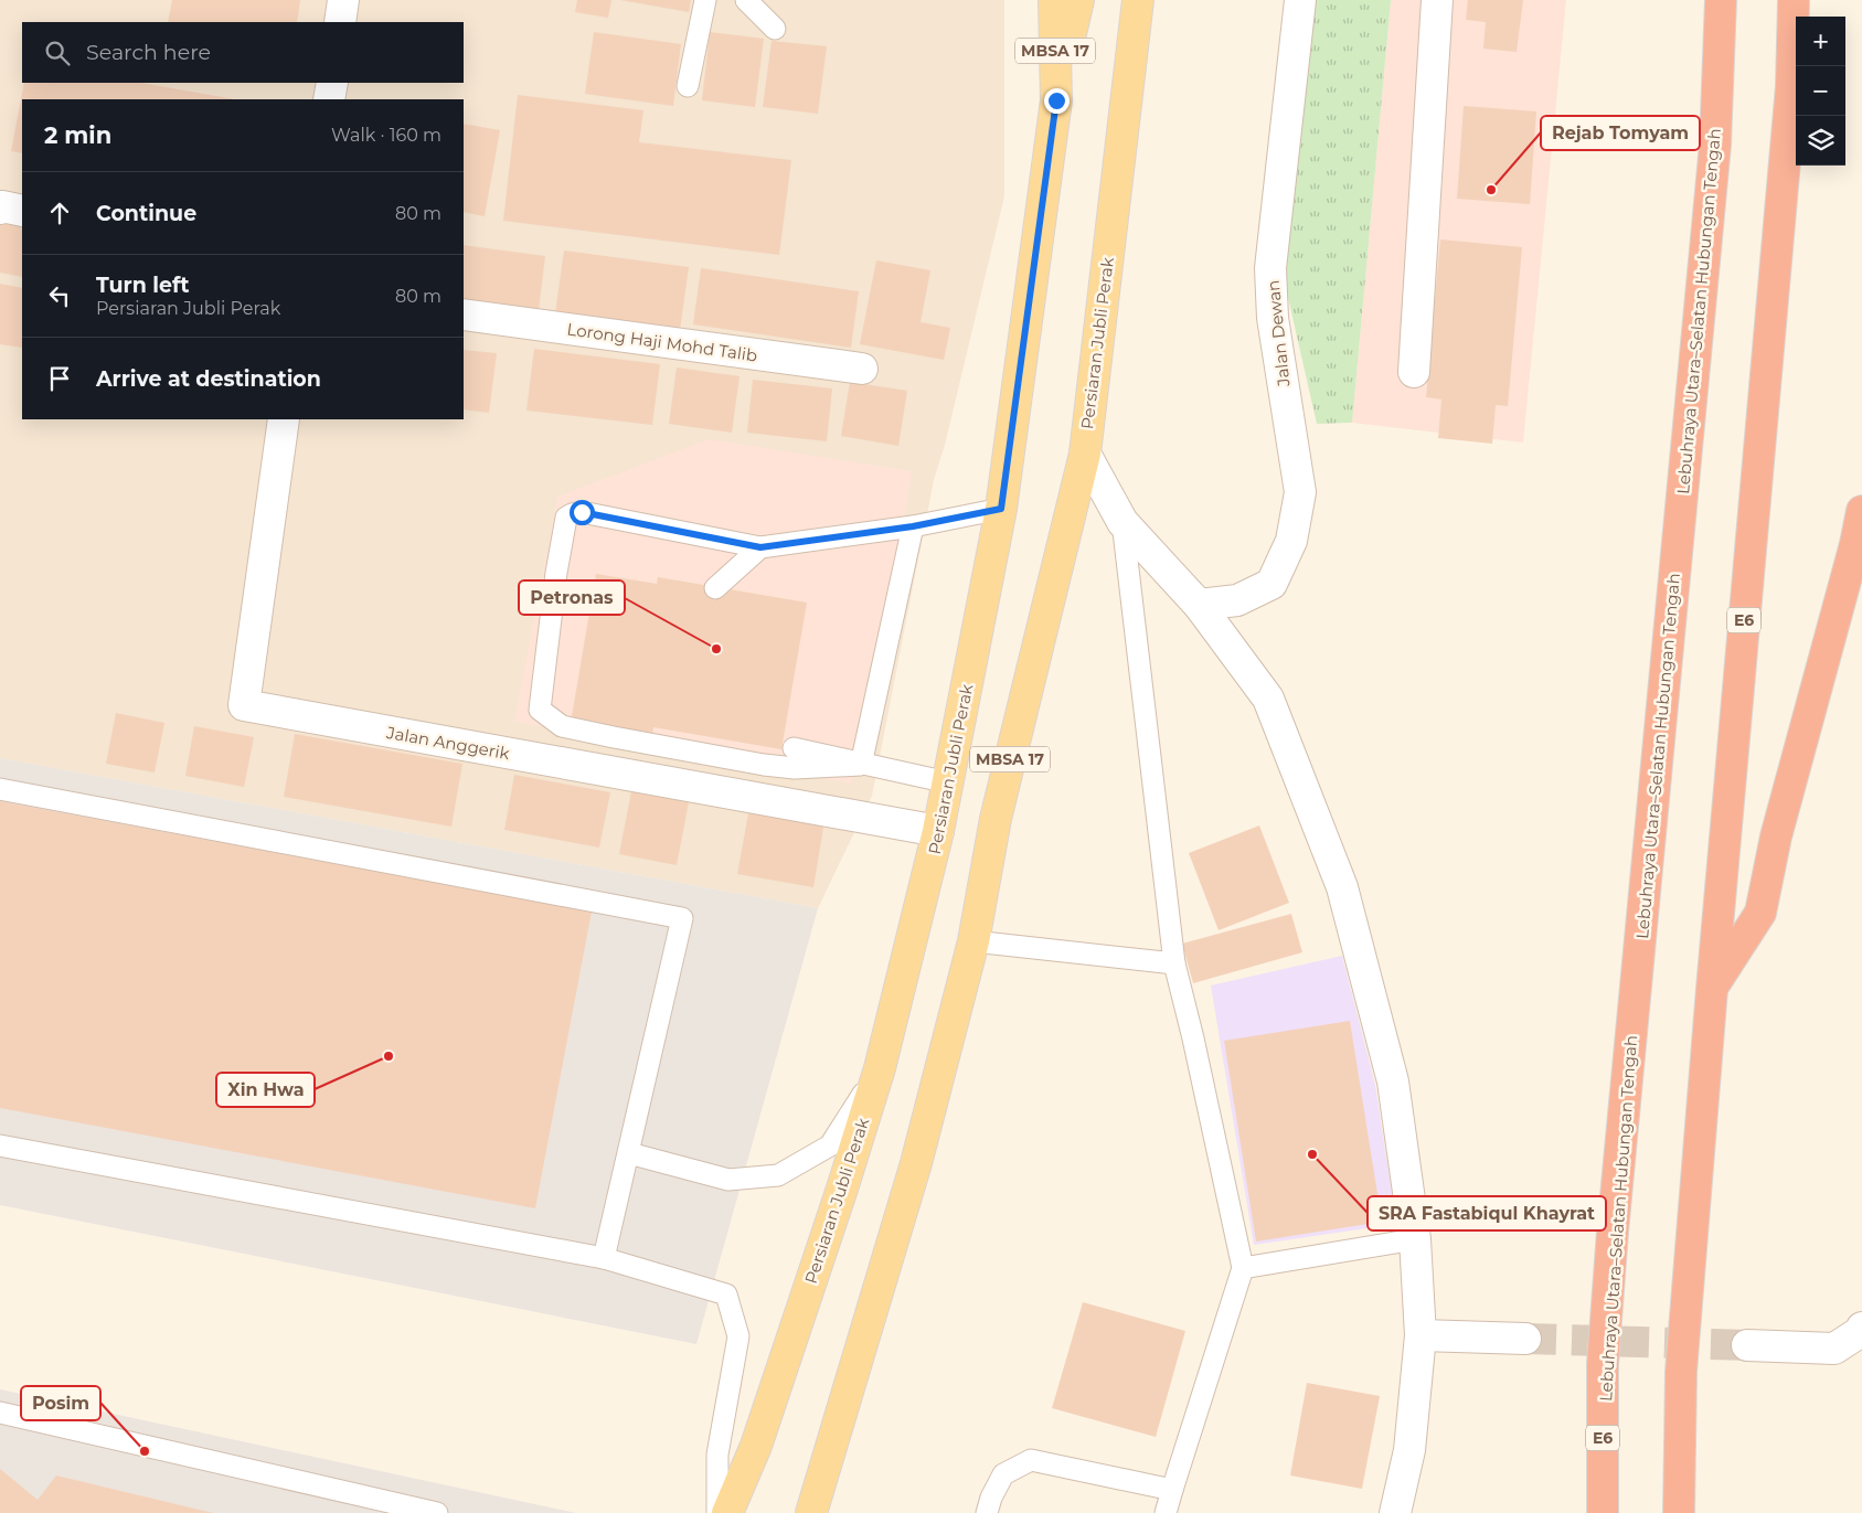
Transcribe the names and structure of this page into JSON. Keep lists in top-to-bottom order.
{
  "streets": {
    "highway": ["Lebuhraya Utara–Selatan Hubungan Tengah", "E6"],
    "main road": ["MBSA 17", "Persiaran Jubli Perak"],
    "street": ["Jalan Dewan", "Lorong Haji Mohd Talib", "Jalan Anggerik"]
  },
  "crossings": [
    ["Persiaran Jubli Perak", "Jalan Anggerik"]
  ],
  "places": [
    "Rejab Tomyam",
    "Petronas",
    "Xin Hwa",
    "SRA Fastabiqul Khayrat",
    "Posim"
  ],
  "page": {
    "map_buttons": ["+", "−"],
    "search": "Search here",
    "heading": ["2 min", "Walk · 160 m"],
    "list": [
      ["Continue", "80 m"],
      ["Turn left", "Persiaran Jubli Perak", "80 m"],
      "Arrive at destination"
    ]
  }
}
